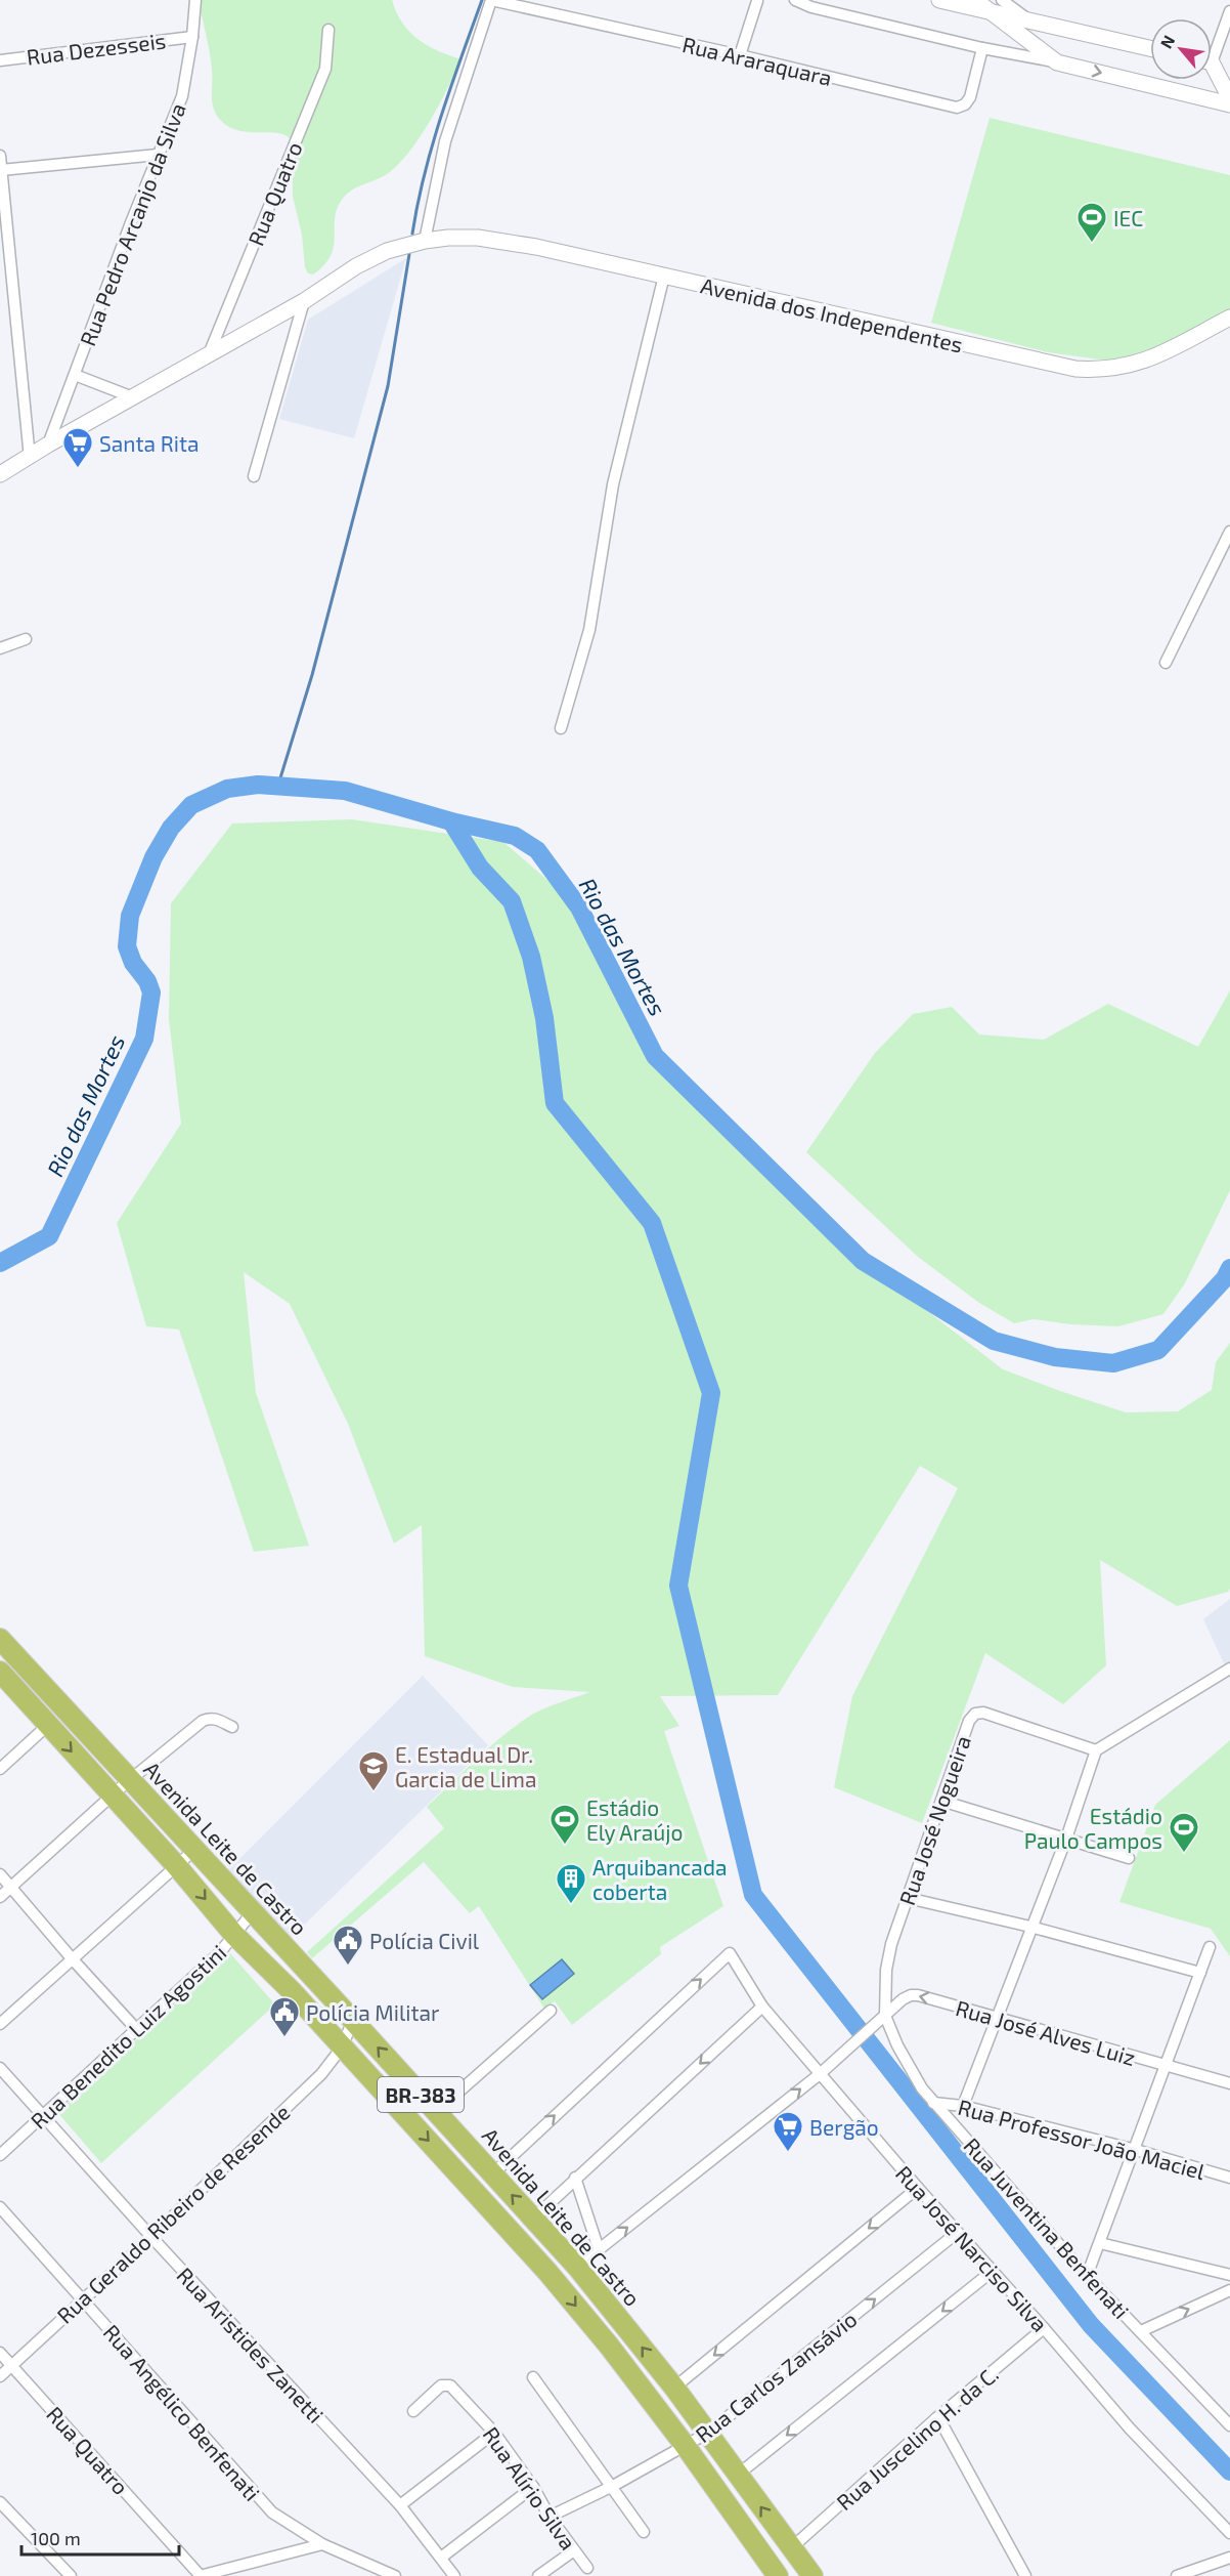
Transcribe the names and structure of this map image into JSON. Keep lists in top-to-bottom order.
{
  "streets": {
    "highway": ["Avenida Leite de Castro", "BR-383"],
    "main road": ["Avenida dos Independentes"],
    "street": [
      "Rua Dezesseis",
      "Rua Araraquara",
      "Rua Quatro",
      "Rua Pedro Arcanjo da Silva",
      "Rua José Nogueira",
      "Rua José Alves Luiz",
      "Rua Benedito Luiz Agostini",
      "Rua Professor João Maciel",
      "Rua Geraldo Ribeiro de Resende",
      "Rua Juventina Benfenati",
      "Rua José Narciso Silva",
      "Rua Aristides Zanetti",
      "Rua Carlos Zansávio",
      "Rua Angélico Benfenati",
      "Rua Juscelino H. da C.",
      "Rua Alírio Silva"
    ]
  },
  "crossings": [
    ["Rua Dezesseis", "Rua Pedro Arcanjo da Silva"],
    ["Rua Quatro", "Avenida dos Independentes"],
    ["Rua Quatro", "Rua Geraldo Ribeiro de Resende"],
    ["Rua Pedro Arcanjo da Silva", "Avenida dos Independentes"],
    ["Rua José Nogueira", "Rua José Alves Luiz"],
    ["Rua José Nogueira", "Rua Juventina Benfenati"],
    ["Avenida Leite de Castro", "Rua José Alves Luiz"],
    ["Avenida Leite de Castro", "Rua Benedito Luiz Agostini"],
    ["Avenida Leite de Castro", "Rua Geraldo Ribeiro de Resende"],
    ["Avenida Leite de Castro", "Rua José Narciso Silva"],
    ["Avenida Leite de Castro", "Rua Carlos Zansávio"],
    ["Avenida Leite de Castro", "Rua Juscelino H. da C."],
    ["Rua José Alves Luiz", "Rua Juventina Benfenati"],
    ["Rua José Alves Luiz", "Rua José Narciso Silva"],
    ["Rua Benedito Luiz Agostini", "BR-383"],
    ["Rua Benedito Luiz Agostini", "Rua Aristides Zanetti"],
    ["BR-383", "Rua Geraldo Ribeiro de Resende"],
    ["BR-383", "Rua Carlos Zansávio"],
    ["Rua Professor João Maciel", "Rua Juventina Benfenati"],
    ["Rua Geraldo Ribeiro de Resende", "Rua Aristides Zanetti"],
    ["Rua Geraldo Ribeiro de Resende", "Rua Angélico Benfenati"],
    ["Rua José Narciso Silva", "Rua Carlos Zansávio"],
    ["Rua José Narciso Silva", "Rua Juscelino H. da C."],
    ["Rua Carlos Zansávio", "Rua Alírio Silva"]
  ],
  "water": ["Rio das Mortes"],
  "places": {
    "sports": ["IEC", "Estádio Ely Araújo", "Estádio Paulo Campos"],
    "supermarket": ["Santa Rita", "Bergão"],
    "school or university": ["E. Estadual Dr. Garcia de Lima"],
    "building": ["Arquibancada coberta"],
    "public building": ["Polícia Civil", "Polícia Militar"]
  },
  "scale_bar": "100 m",
  "north": "top left"
}
